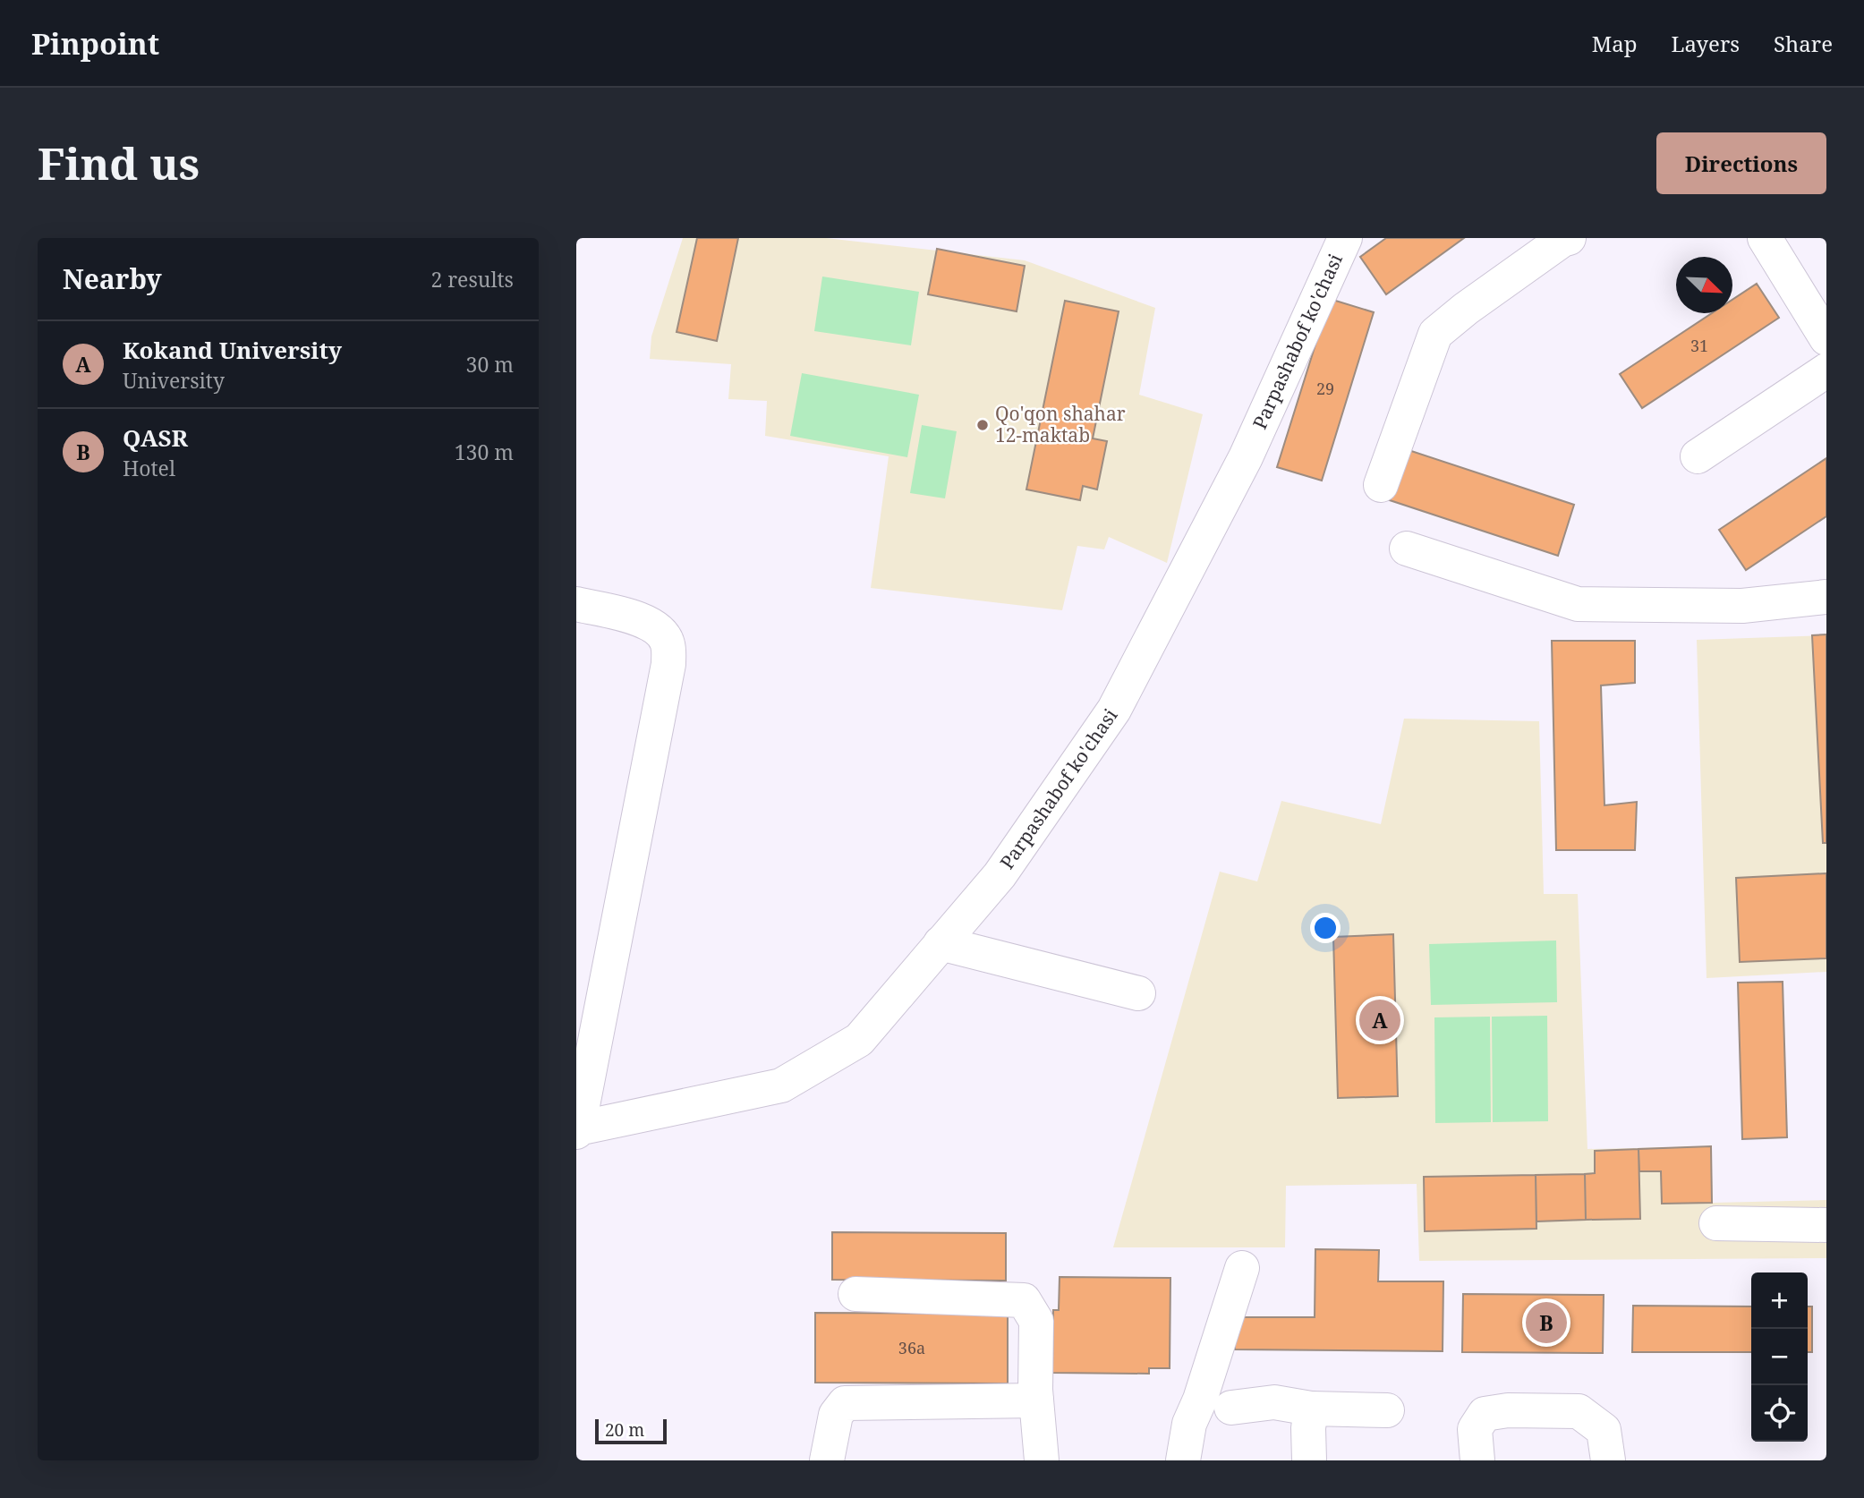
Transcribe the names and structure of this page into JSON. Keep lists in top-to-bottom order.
{
  "streets": {
    "street": ["Parpashabof ko'chasi"]
  },
  "places": ["Qo'qon shahar 12-maktab"],
  "house_numbers": ["31", "29", "36a"],
  "scale_bar": "20 m",
  "north": "bottom right",
  "page": {
    "header": "Pinpoint",
    "nav": ["Map", "Layers", "Share"],
    "buttons": "Directions",
    "title": "Find us",
    "heading": ["Nearby", "2 results"],
    "list": [
      {
        "mark": "A",
        "name": "Kokand University",
        "note": "University",
        "value": "30 m"
      },
      {
        "mark": "B",
        "name": "QASR",
        "note": "Hotel",
        "value": "130 m"
      }
    ],
    "pins": ["A", "B"],
    "map_buttons": ["+", "−"],
    "scale": "20 m"
  }
}
